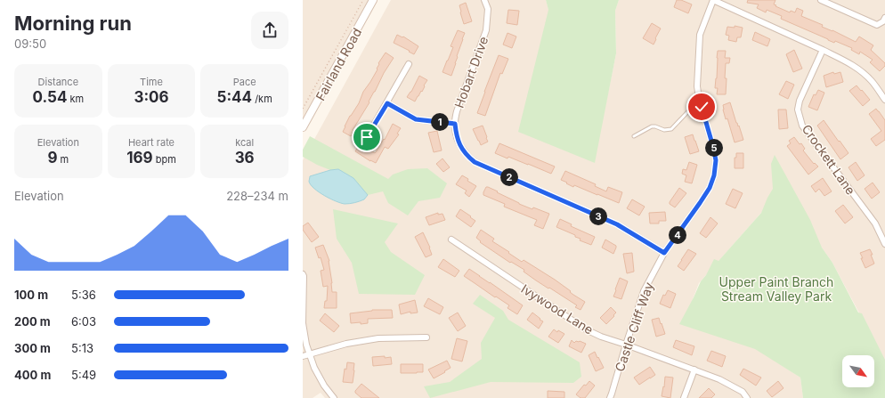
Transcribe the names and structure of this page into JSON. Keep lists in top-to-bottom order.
{
  "streets": {
    "main road": ["Fairland Road"],
    "street": [
      "Hobart Drive",
      "Crockett Lane",
      "Ivywood Lane",
      "Castle Cliff Way"
    ]
  },
  "crossings": [
    ["Hobart Drive", "Castle Cliff Way"],
    ["Ivywood Lane", "Castle Cliff Way"]
  ],
  "parks": ["Upper Paint Branch Stream Valley Park"],
  "north": "bottom right",
  "page": {
    "heading": ["Morning run", "09:50"],
    "stats": [
      ["Distance", "0.54 km"],
      ["Time", "3:06"],
      ["Pace", "5:44 /km"],
      ["Elevation", "9 m"],
      ["Heart rate", "169 bpm"],
      ["kcal", "36"]
    ],
    "pins": [
      "1",
      "5",
      "2",
      "3",
      "4"
    ],
    "chart": ["Elevation", "228–234 m"],
    "list": [
      {
        "name": "100 m",
        "note": "5:36"
      },
      {
        "name": "200 m",
        "note": "6:03"
      },
      {
        "name": "300 m",
        "note": "5:13"
      },
      {
        "name": "400 m",
        "note": "5:49"
      }
    ]
  }
}
